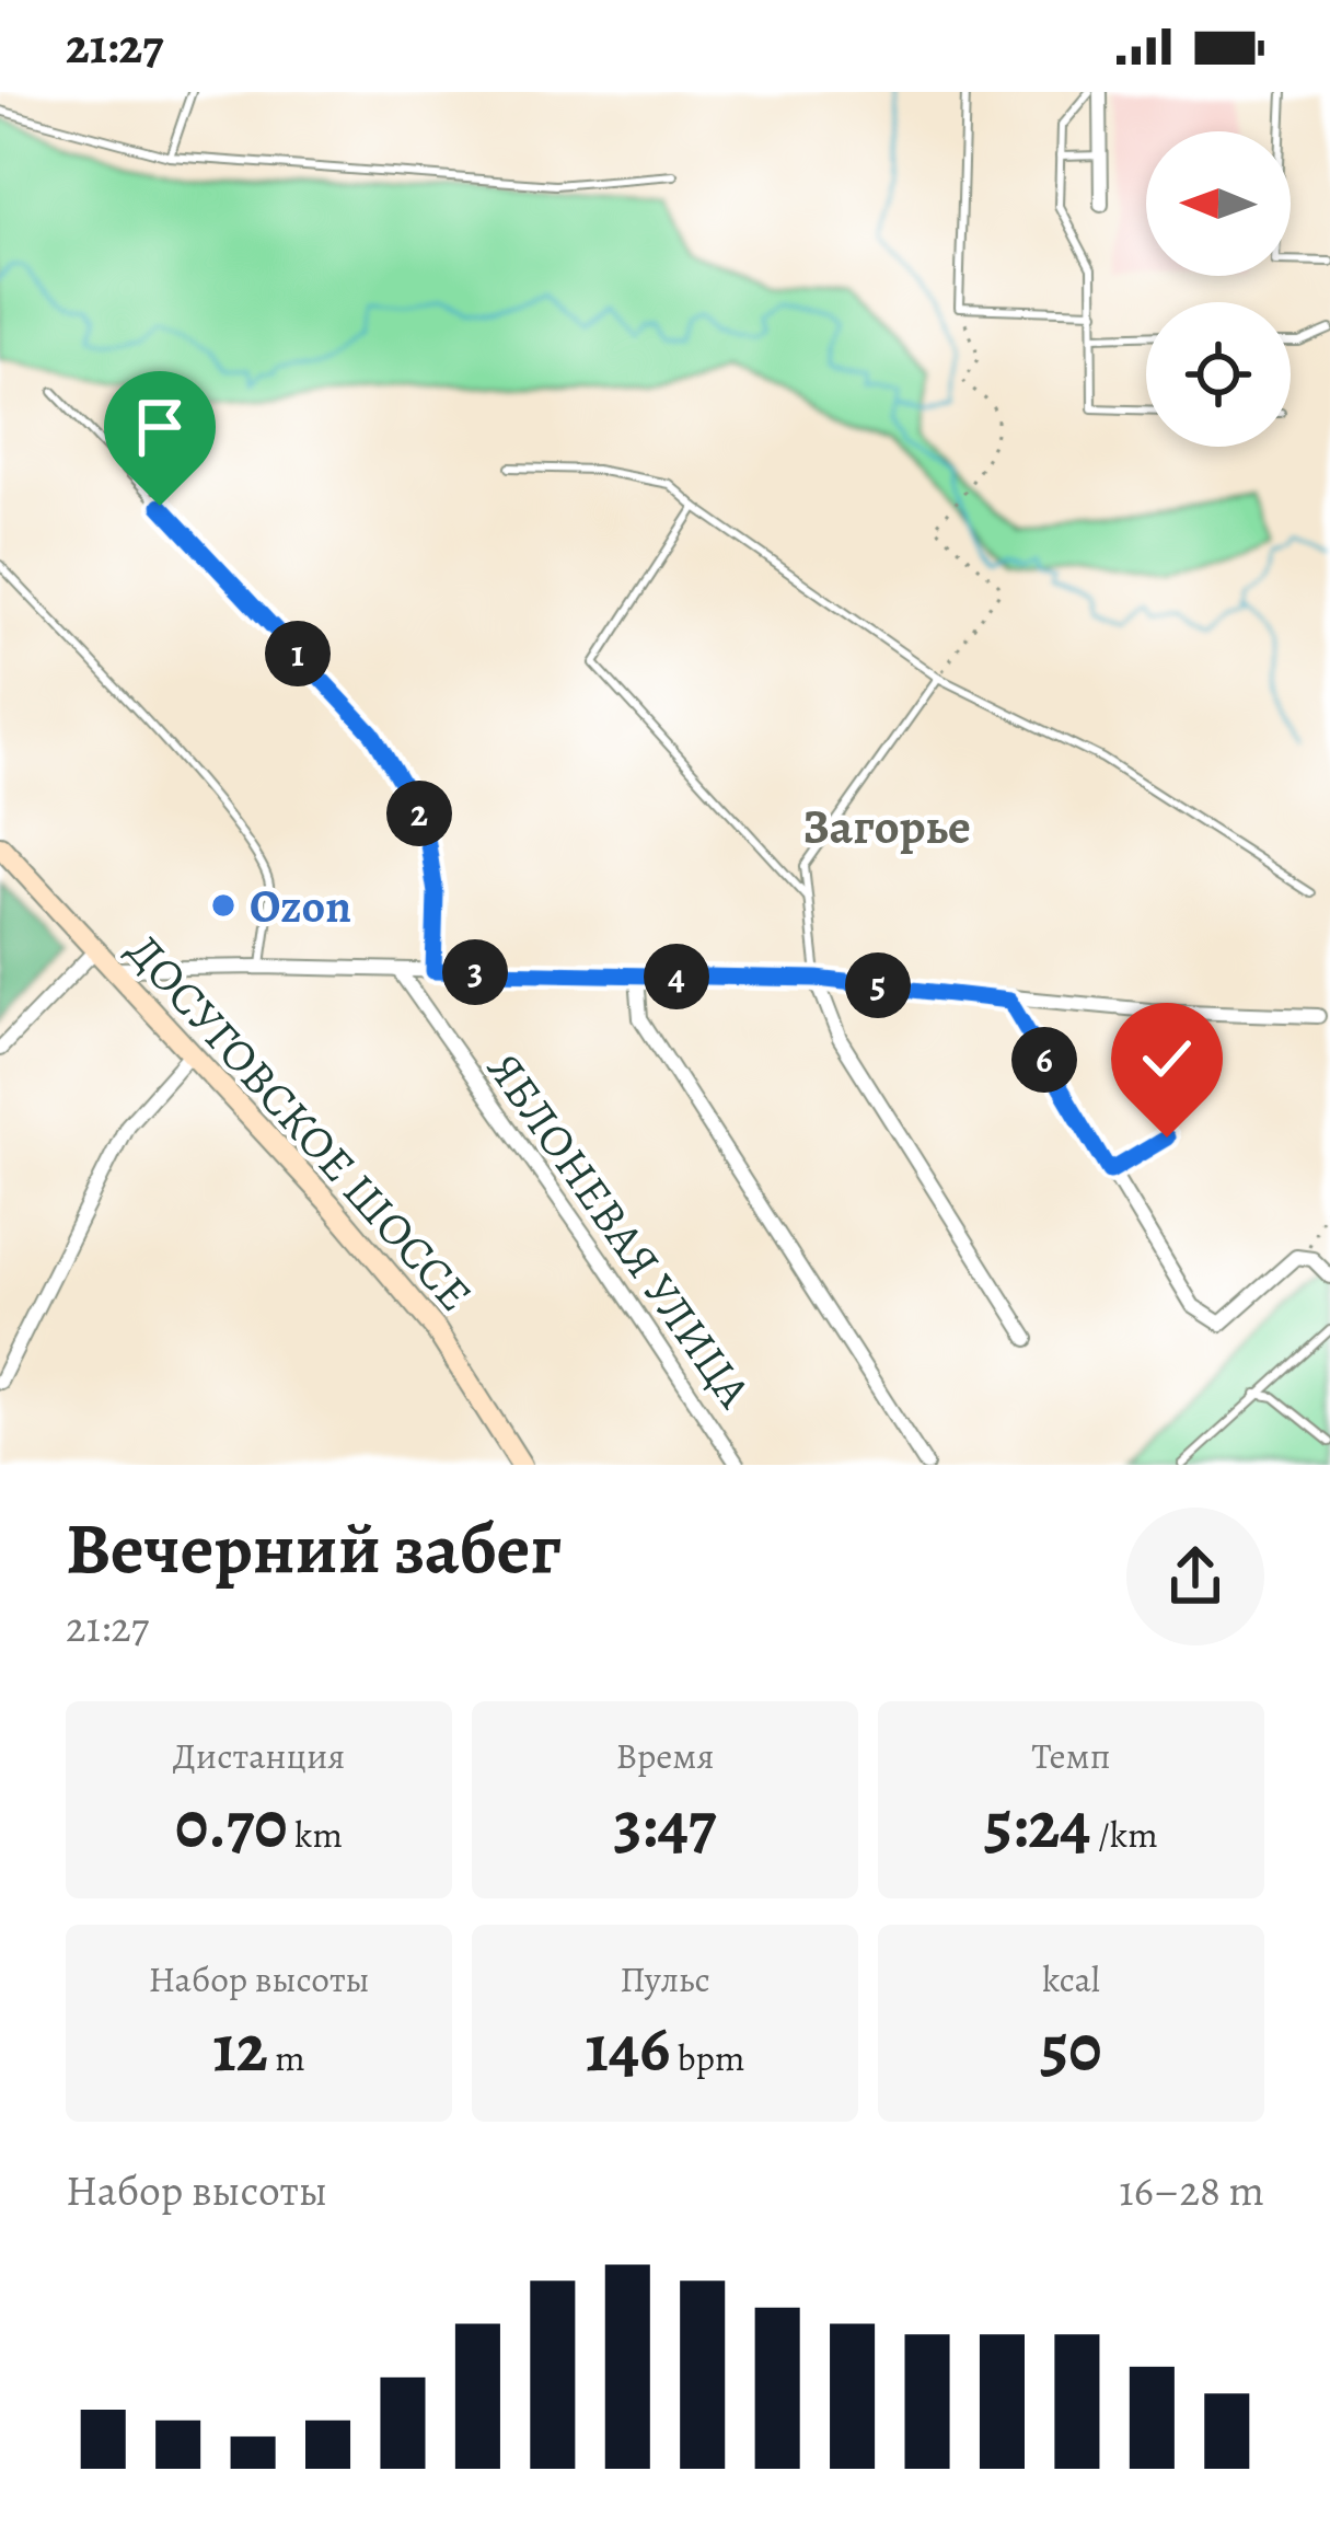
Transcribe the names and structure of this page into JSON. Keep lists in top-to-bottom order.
{
  "streets": {
    "main road": ["ДОСУГОВСКОЕ ШОССЕ"],
    "street": ["ЯБЛОНЕВАЯ УЛИЦА"]
  },
  "districts": ["Загорье"],
  "places": ["Ozon"],
  "north": "left",
  "page": {
    "status": "21:27",
    "pins": [
      "1",
      "2",
      "3",
      "4",
      "5",
      "6"
    ],
    "heading": ["Вечерний забег", "21:27"],
    "stats": [
      ["Дистанция", "0.70 km"],
      ["Время", "3:47"],
      ["Темп", "5:24 /km"],
      ["Набор высоты", "12 m"],
      ["Пульс", "146 bpm"],
      ["kcal", "50"]
    ],
    "chart": ["Набор высоты", "16–28 m"]
  }
}
